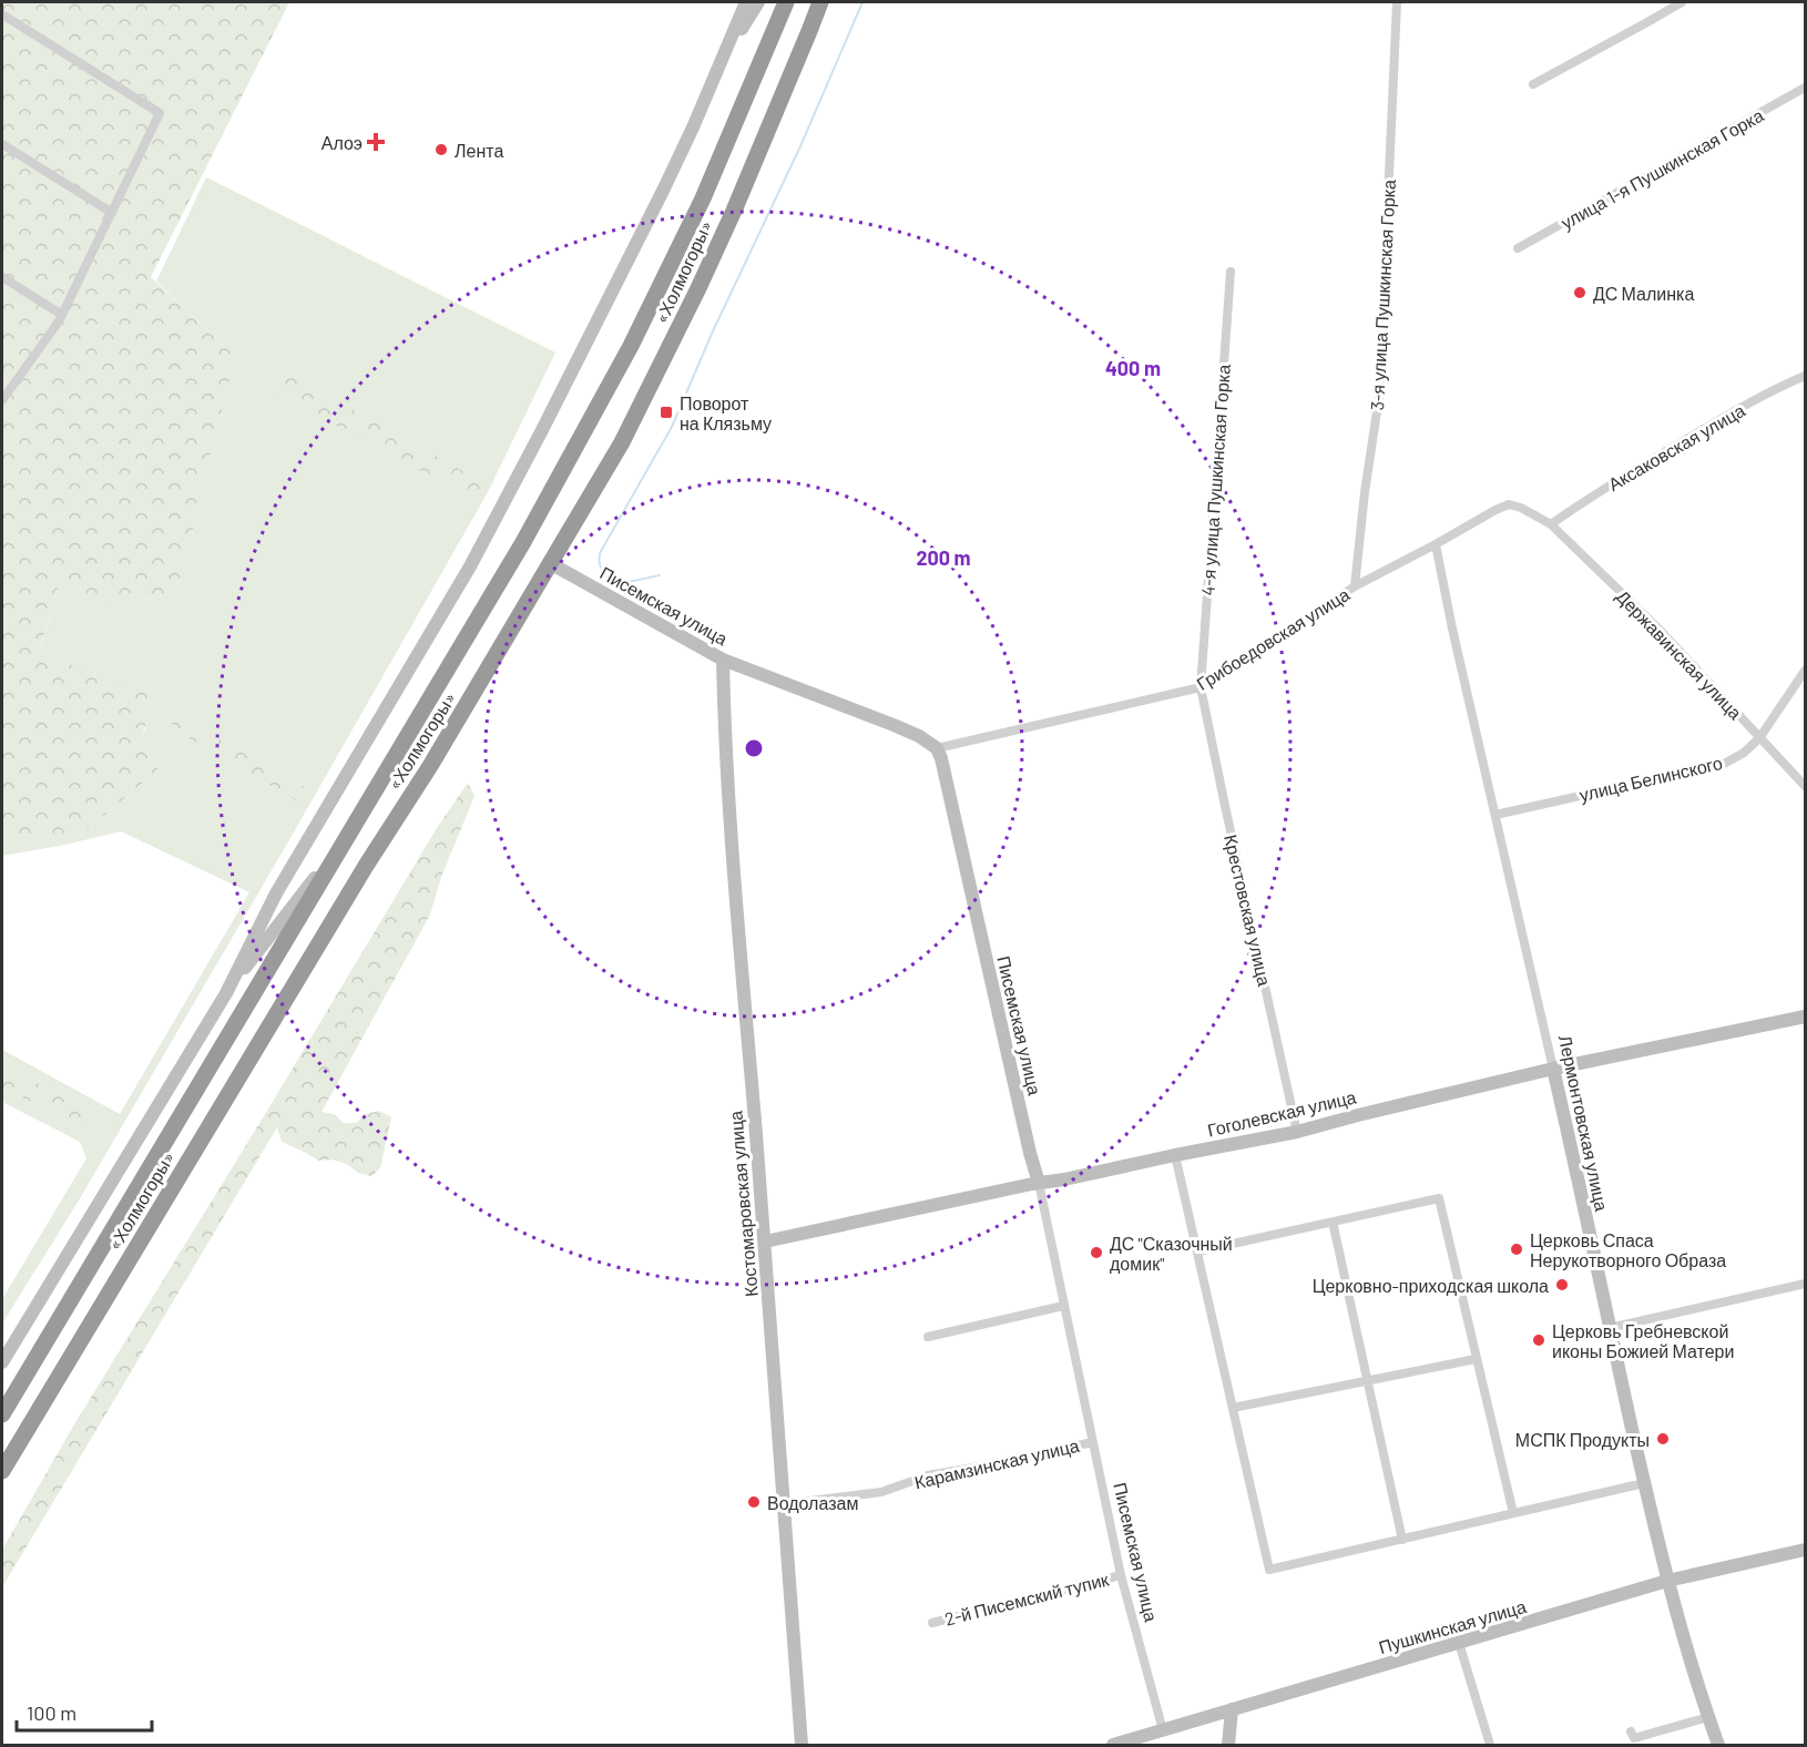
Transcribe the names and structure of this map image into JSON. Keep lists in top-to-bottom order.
{
  "streets": {
    "highway": ["«Холмогоры»"],
    "street": [
      "улица 1-я Пушкинская Горка",
      "3-я улица Пушкинская Горка",
      "Аксаковская улица",
      "4-я улица Пушкинская Горка",
      "Писемская улица",
      "Грибоедовская улица",
      "Державинская улица",
      "улица Белинского",
      "Крестовская улица",
      "Гоголевская улица",
      "Лермонтовская улица",
      "Костомаровская улица",
      "Карамзинская улица",
      "2-й Писемский тупик",
      "Пушкинская улица"
    ]
  },
  "crossings": [
    ["«Холмогоры»", "Писемская улица"],
    ["3-я улица Пушкинская Горка", "Грибоедовская улица"],
    ["Аксаковская улица", "Грибоедовская улица"],
    ["Аксаковская улица", "Державинская улица"],
    ["4-я улица Пушкинская Горка", "Грибоедовская улица"],
    ["4-я улица Пушкинская Горка", "Крестовская улица"],
    ["Писемская улица", "Грибоедовская улица"],
    ["Писемская улица", "Гоголевская улица"],
    ["Писемская улица", "Костомаровская улица"],
    ["Писемская улица", "Карамзинская улица"],
    ["Писемская улица", "2-й Писемский тупик"],
    ["Писемская улица", "Пушкинская улица"],
    ["Грибоедовская улица", "Державинская улица"],
    ["Грибоедовская улица", "Крестовская улица"],
    ["Грибоедовская улица", "Лермонтовская улица"],
    ["Державинская улица", "улица Белинского"],
    ["улица Белинского", "Лермонтовская улица"],
    ["Крестовская улица", "Гоголевская улица"],
    ["Гоголевская улица", "Лермонтовская улица"],
    ["Гоголевская улица", "Костомаровская улица"],
    ["Лермонтовская улица", "Пушкинская улица"],
    ["Костомаровская улица", "Карамзинская улица"]
  ],
  "places": {
    "health": ["Алоэ"],
    "other": [
      "Лента",
      "ДС Малинка",
      "Церковь Спаса Нерукотворного Образа",
      "ДС \"Сказочный домик\"",
      "Церковно-приходская школа",
      "Церковь Гребневской иконы Божией Матери",
      "МСПК Продукты",
      "Водолазам"
    ],
    "transit": ["Поворот на Клязьму"]
  },
  "scale_bar": "100 m",
  "rings": ["400 m", "200 m"]
}
